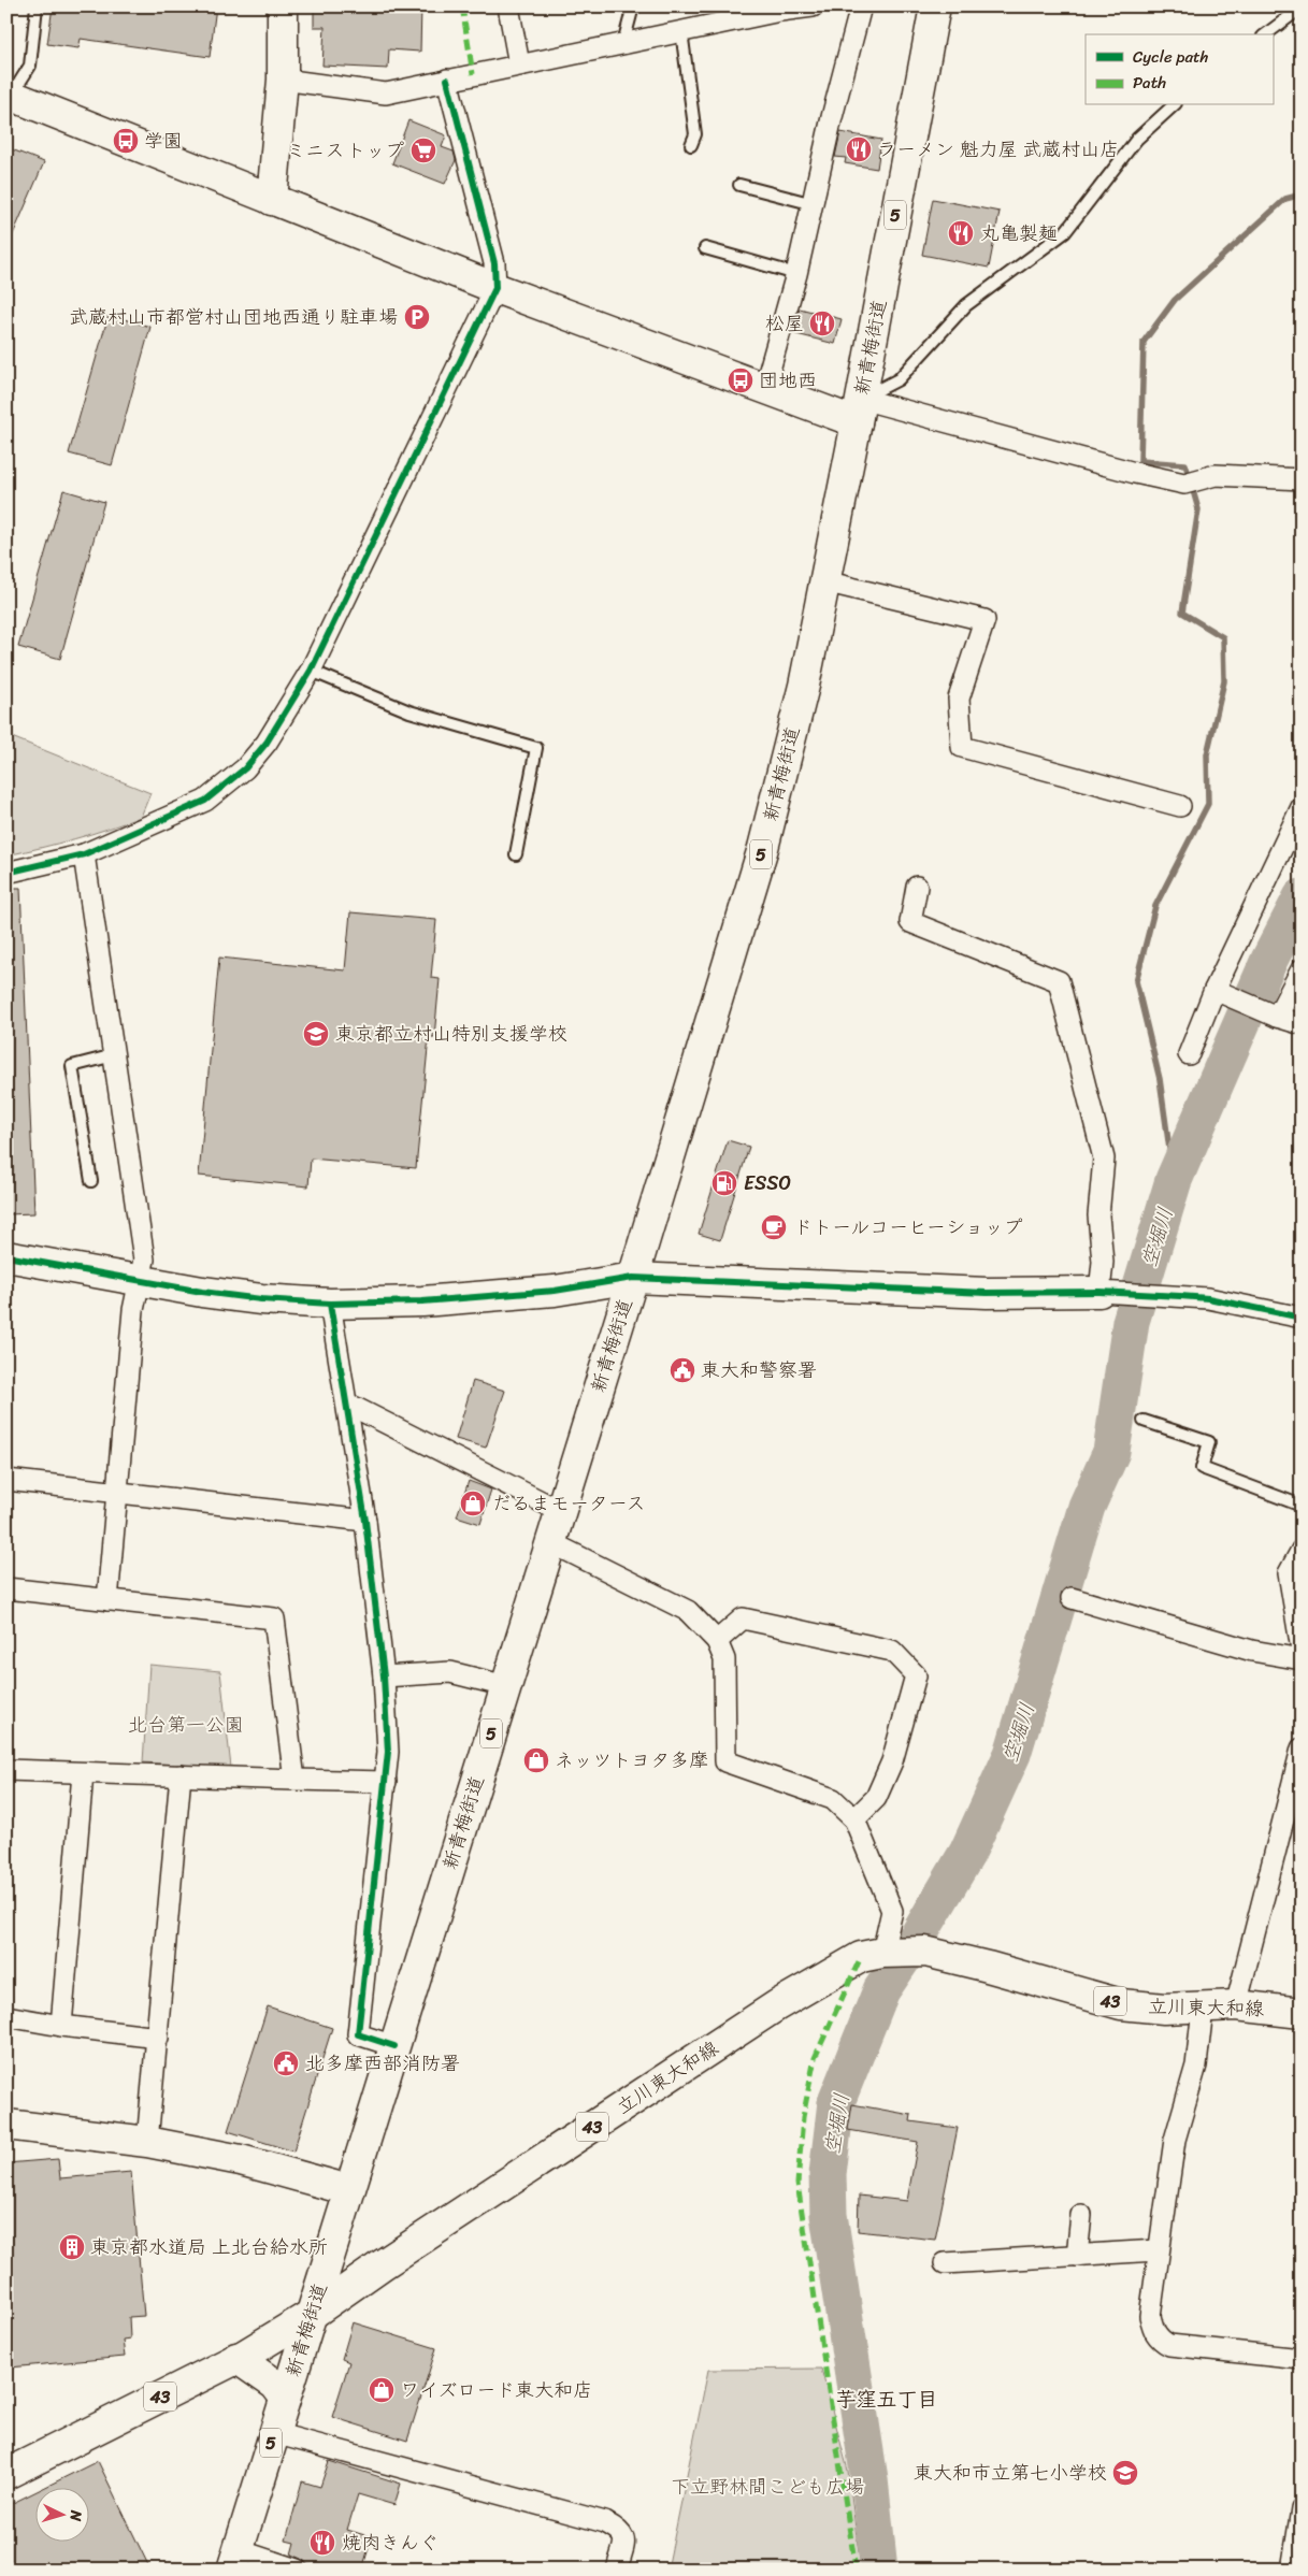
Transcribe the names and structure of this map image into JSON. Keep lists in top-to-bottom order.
{
  "streets": {
    "main road": [
      "5",
      "新青梅街道",
      "43",
      "立川東大和線"
    ]
  },
  "crossings": [
    ["新青梅街道", "立川東大和線"]
  ],
  "districts": ["芋窪五丁目"],
  "water": ["空堀川"],
  "parks": ["北台第一公園", "下立野林間こども広場"],
  "places": {
    "bus stop": ["学園", "団地西"],
    "restaurant": [
      "ラーメン 魁力屋 武蔵村山店",
      "丸亀製麺",
      "松屋",
      "焼肉きんぐ"
    ],
    "supermarket": ["ミニストップ"],
    "parking": ["武蔵村山市都営村山団地西通り駐車場"],
    "school or university": ["東京都立村山特別支援学校", "東大和市立第七小学校"],
    "fuel station": ["ESSO"],
    "cafe": ["ドトールコーヒーショップ"],
    "public building": ["東大和警察署", "北多摩西部消防署"],
    "shop": ["だるまモータース", "ネッツトヨタ多摩", "ワイズロード東大和店"],
    "building": ["東京都水道局 上北台給水所"]
  },
  "legend": ["Cycle path", "Path"],
  "north": "right"
}
